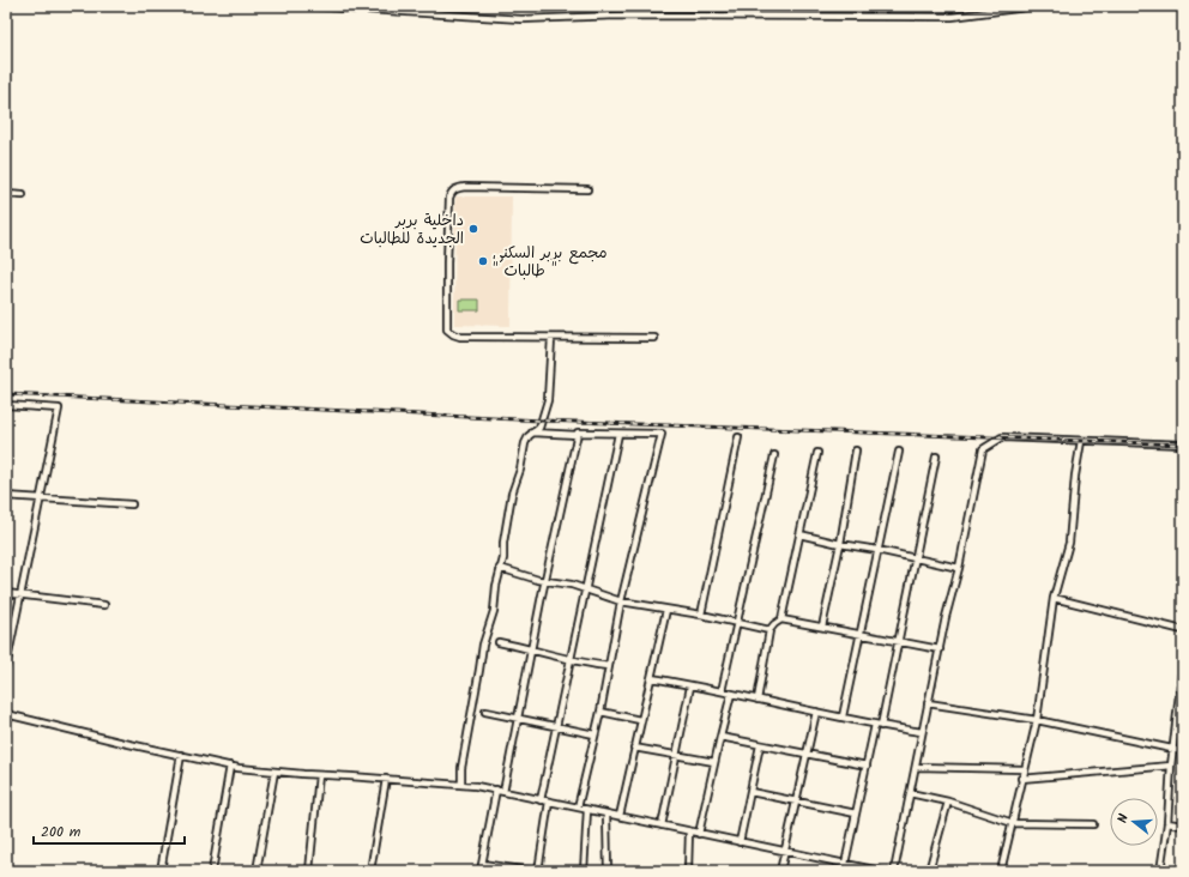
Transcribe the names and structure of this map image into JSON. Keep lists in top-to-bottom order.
{
  "places": ["داخلية بربر الجديدة للطالبات", "مجمع بربر السكني \" طالبات \""],
  "scale_bar": "200 m",
  "north": "left"
}
